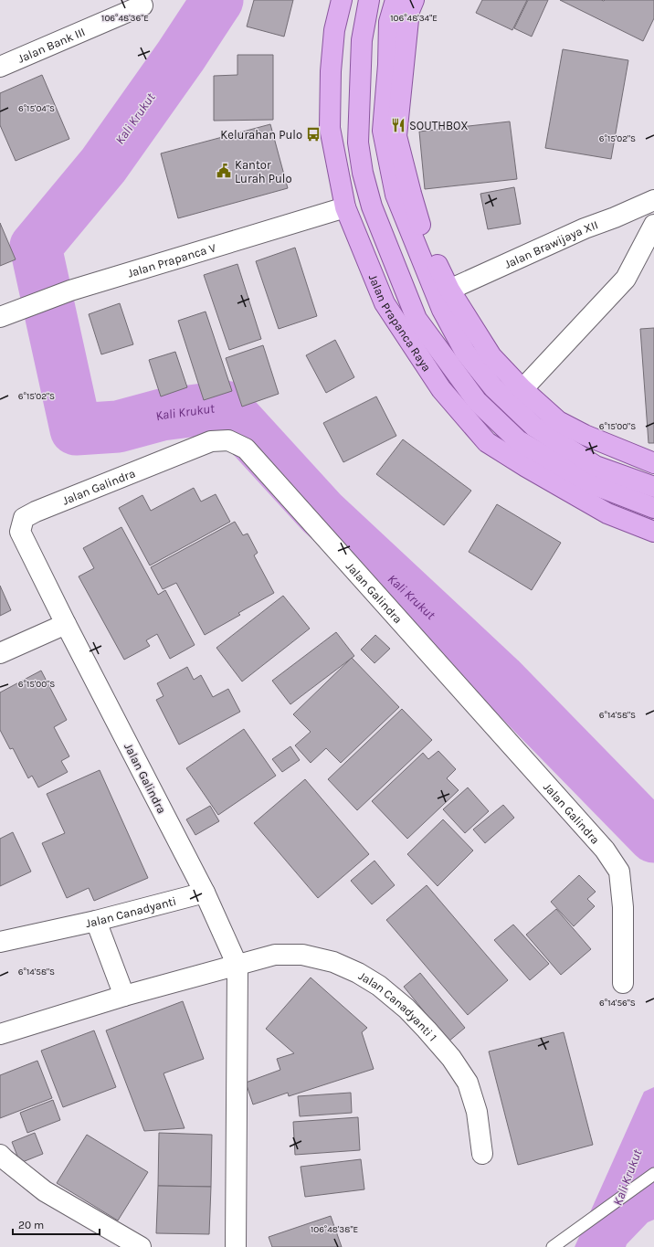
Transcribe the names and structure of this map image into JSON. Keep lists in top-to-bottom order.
{
  "streets": {
    "main road": ["Jalan Prapanca Raya"],
    "street": [
      "Jalan Bank III",
      "Jalan Brawijaya XII",
      "Jalan Prapanca V",
      "Jalan Galindra",
      "Jalan Canadyanti",
      "Jalan Canadyanti 1"
    ]
  },
  "crossings": [
    ["Jalan Prapanca V", "Jalan Prapanca Raya"],
    ["Jalan Galindra", "Jalan Canadyanti"]
  ],
  "water": ["Kali Krukut"],
  "places": {
    "restaurant": ["SOUTHBOX"],
    "bus stop": ["Kelurahan Pulo"],
    "public building": ["Kantor Lurah Pulo"]
  },
  "scale_bar": "20 m",
  "coordinates": [
    "106°48'36\"E",
    "106°48'34\"E",
    "6°15'04\"S",
    "6°15'02\"S",
    "6°15'00\"S",
    "6°14'58\"S",
    "6°14'56\"S",
    "106°48'38\"E"
  ]
}
